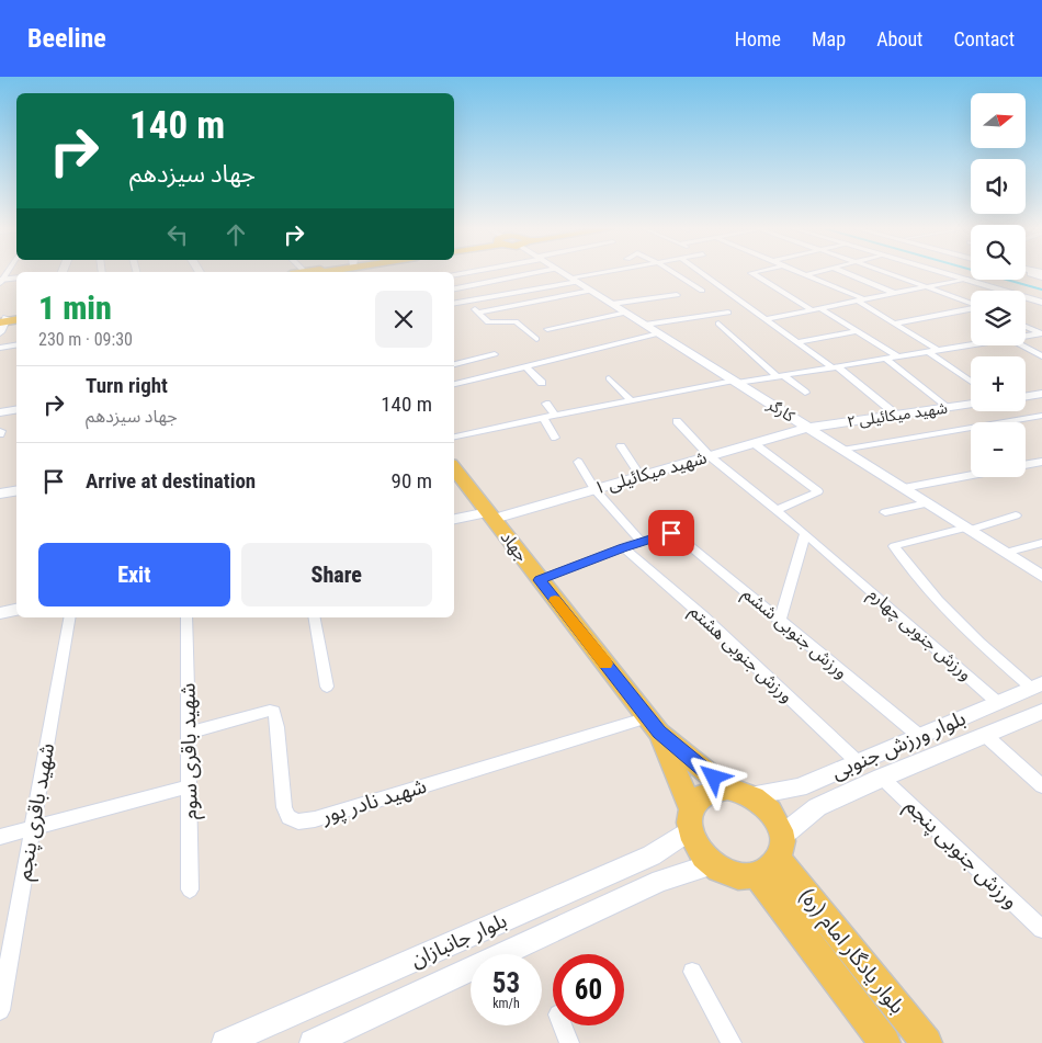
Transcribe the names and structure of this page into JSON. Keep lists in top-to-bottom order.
{
  "streets": {
    "main road": ["جهاد", "بلوار یادگار امام (ره)"],
    "street": [
      "کارگر",
      "شهید میکائیلی ۲",
      "شهید میکائیلی ۱",
      "ورزش جنوبی ششم",
      "ورزش جنوبی چهارم",
      "ورزش جنوبی هشتم",
      "بلوار ورزش جنوبی",
      "شهید باقری سوم",
      "شهید نادر پور",
      "شهید باقری پنجم",
      "ورزش جنوبی پنجم",
      "بلوار جانبازان"
    ]
  },
  "crossings": [
    ["کارگر", "شهید میکائیلی ۲"],
    ["کارگر", "شهید میکائیلی ۱"],
    ["شهید میکائیلی ۲", "شهید میکائیلی ۱"],
    ["شهید میکائیلی ۱", "جهاد"],
    ["شهید میکائیلی ۱", "ورزش جنوبی چهارم"],
    ["جهاد", "بلوار ورزش جنوبی"],
    ["جهاد", "شهید نادر پور"],
    ["جهاد", "بلوار جانبازان"],
    ["جهاد", "بلوار یادگار امام (ره)"],
    ["ورزش جنوبی ششم", "بلوار ورزش جنوبی"],
    ["ورزش جنوبی چهارم", "بلوار ورزش جنوبی"],
    ["ورزش جنوبی هشتم", "بلوار ورزش جنوبی"],
    ["بلوار ورزش جنوبی", "ورزش جنوبی پنجم"],
    ["بلوار ورزش جنوبی", "بلوار جانبازان"],
    ["بلوار ورزش جنوبی", "بلوار یادگار امام (ره)"],
    ["شهید باقری سوم", "شهید نادر پور"],
    ["بلوار جانبازان", "بلوار یادگار امام (ره)"]
  ],
  "north": "right",
  "page": {
    "header": "Beeline",
    "nav": [
      "Home",
      "Map",
      "About",
      "Contact"
    ],
    "map_buttons": ["+", "−"],
    "turn": ["140 m", "جهاد سیزدهم"],
    "heading": ["1 min", "230 m · 09:30"],
    "list": [
      {
        "name": "Turn right",
        "note": "جهاد سیزدهم",
        "value": "140 m"
      },
      {
        "name": "Arrive at destination",
        "value": "90 m"
      }
    ],
    "buttons": ["Exit", "Share"],
    "speed": "53 km/h",
    "limit": "60"
  }
}
